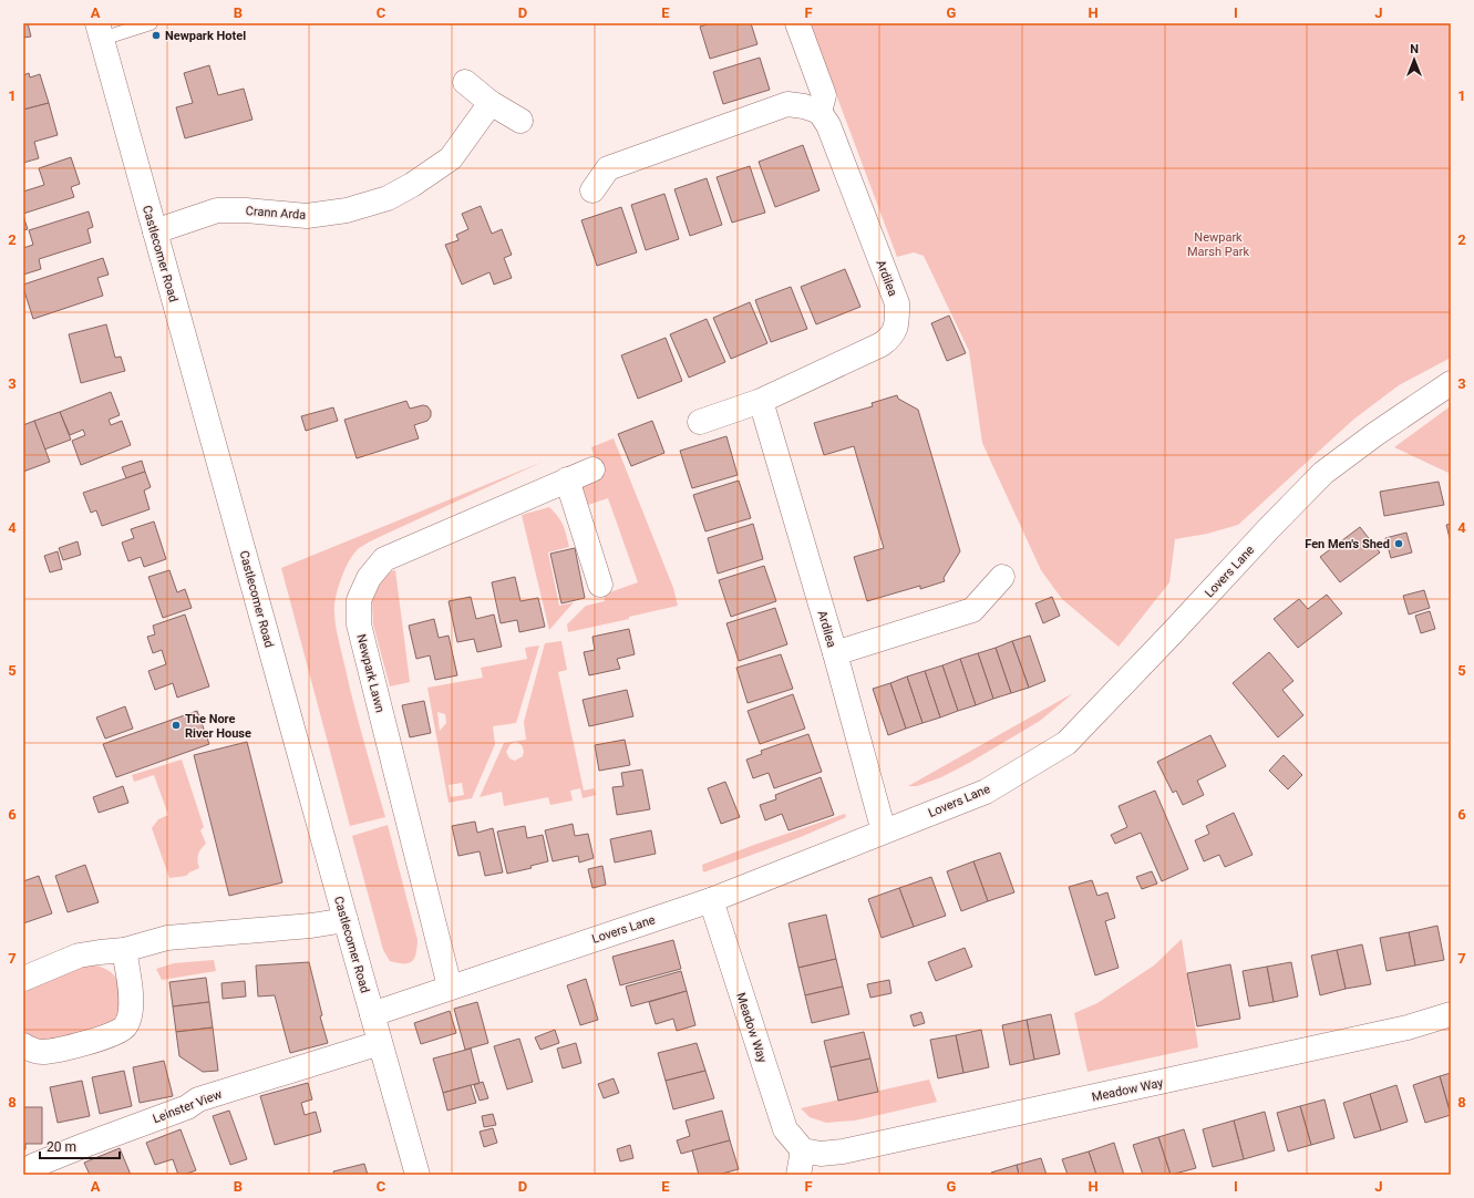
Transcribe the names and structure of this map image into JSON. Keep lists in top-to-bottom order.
{
  "streets": {
    "street": [
      "Crann Arda",
      "Castlecomer Road",
      "Ardilea",
      "Lovers Lane",
      "Newpark Lawn",
      "Meadow Way",
      "Leinster View"
    ]
  },
  "crossings": [
    ["Crann Arda", "Castlecomer Road"],
    ["Castlecomer Road", "Lovers Lane"],
    ["Castlecomer Road", "Leinster View"],
    ["Ardilea", "Lovers Lane"],
    ["Lovers Lane", "Newpark Lawn"],
    ["Lovers Lane", "Meadow Way"]
  ],
  "parks": ["Newpark Marsh Park"],
  "places": ["Newpark Hotel", "Fen Men's Shed", "The Nore River House"],
  "scale_bar": "20 m",
  "north": "top",
  "grid": {
    "columns": [
      "A",
      "B",
      "C",
      "D",
      "E",
      "F",
      "G",
      "H",
      "I",
      "J"
    ],
    "rows": [
      "1",
      "2",
      "3",
      "4",
      "5",
      "6",
      "7",
      "8"
    ]
  }
}
